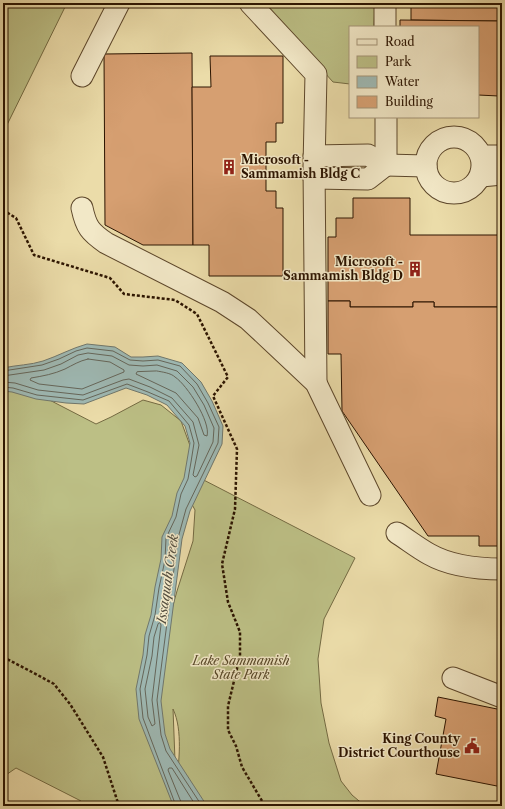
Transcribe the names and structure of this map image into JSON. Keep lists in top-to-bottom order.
{
  "water": ["Issaquah Creek"],
  "parks": ["Lake Sammamish State Park"],
  "places": {
    "building": ["Microsoft - Sammamish Bldg C", "Microsoft - Sammamish Bldg D"],
    "public building": ["King County District Courthouse"]
  },
  "legend": [
    "Road",
    "Park",
    "Water",
    "Building"
  ]
}
